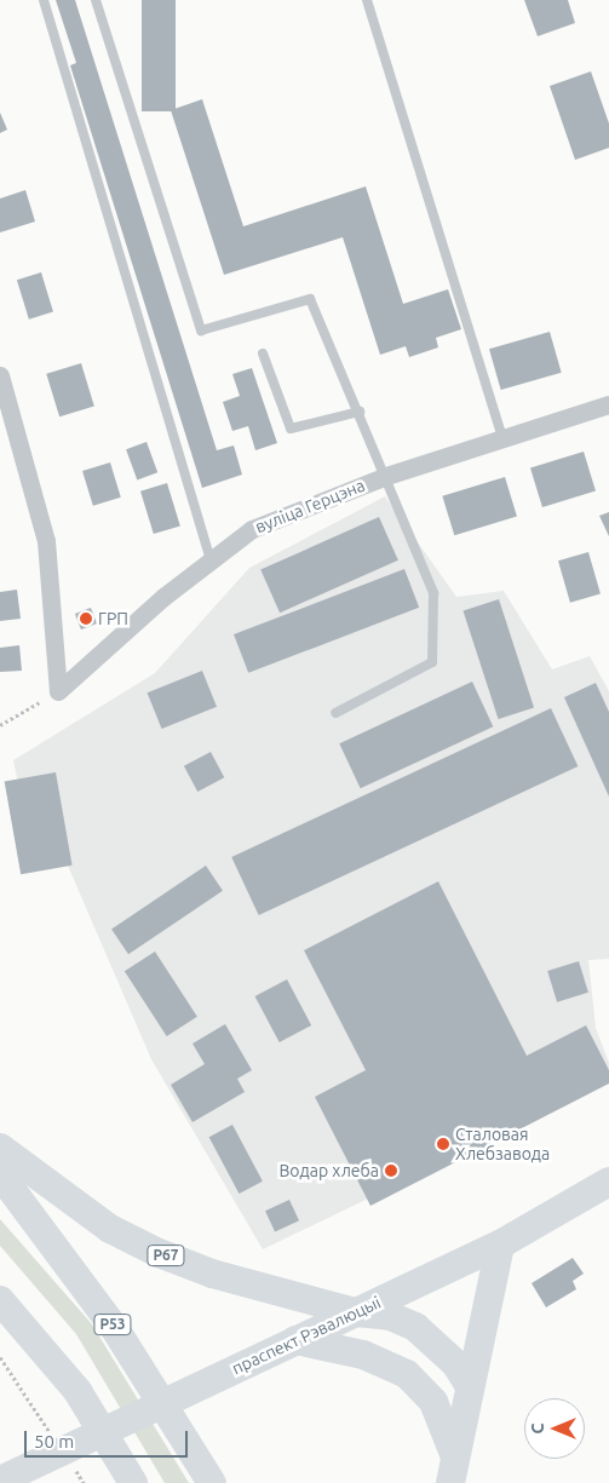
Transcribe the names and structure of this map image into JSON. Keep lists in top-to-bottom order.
{
  "streets": {
    "main road": ["Р67", "Р53", "праспект Рэвалюцыі"],
    "street": ["вуліца Герцэна"]
  },
  "crossings": [
    ["Р67", "праспект Рэвалюцыі"]
  ],
  "places": ["ГРП", "Сталовая Хлебзавода", "Водар хлеба"],
  "scale_bar": "50 m",
  "north": "left"
}
